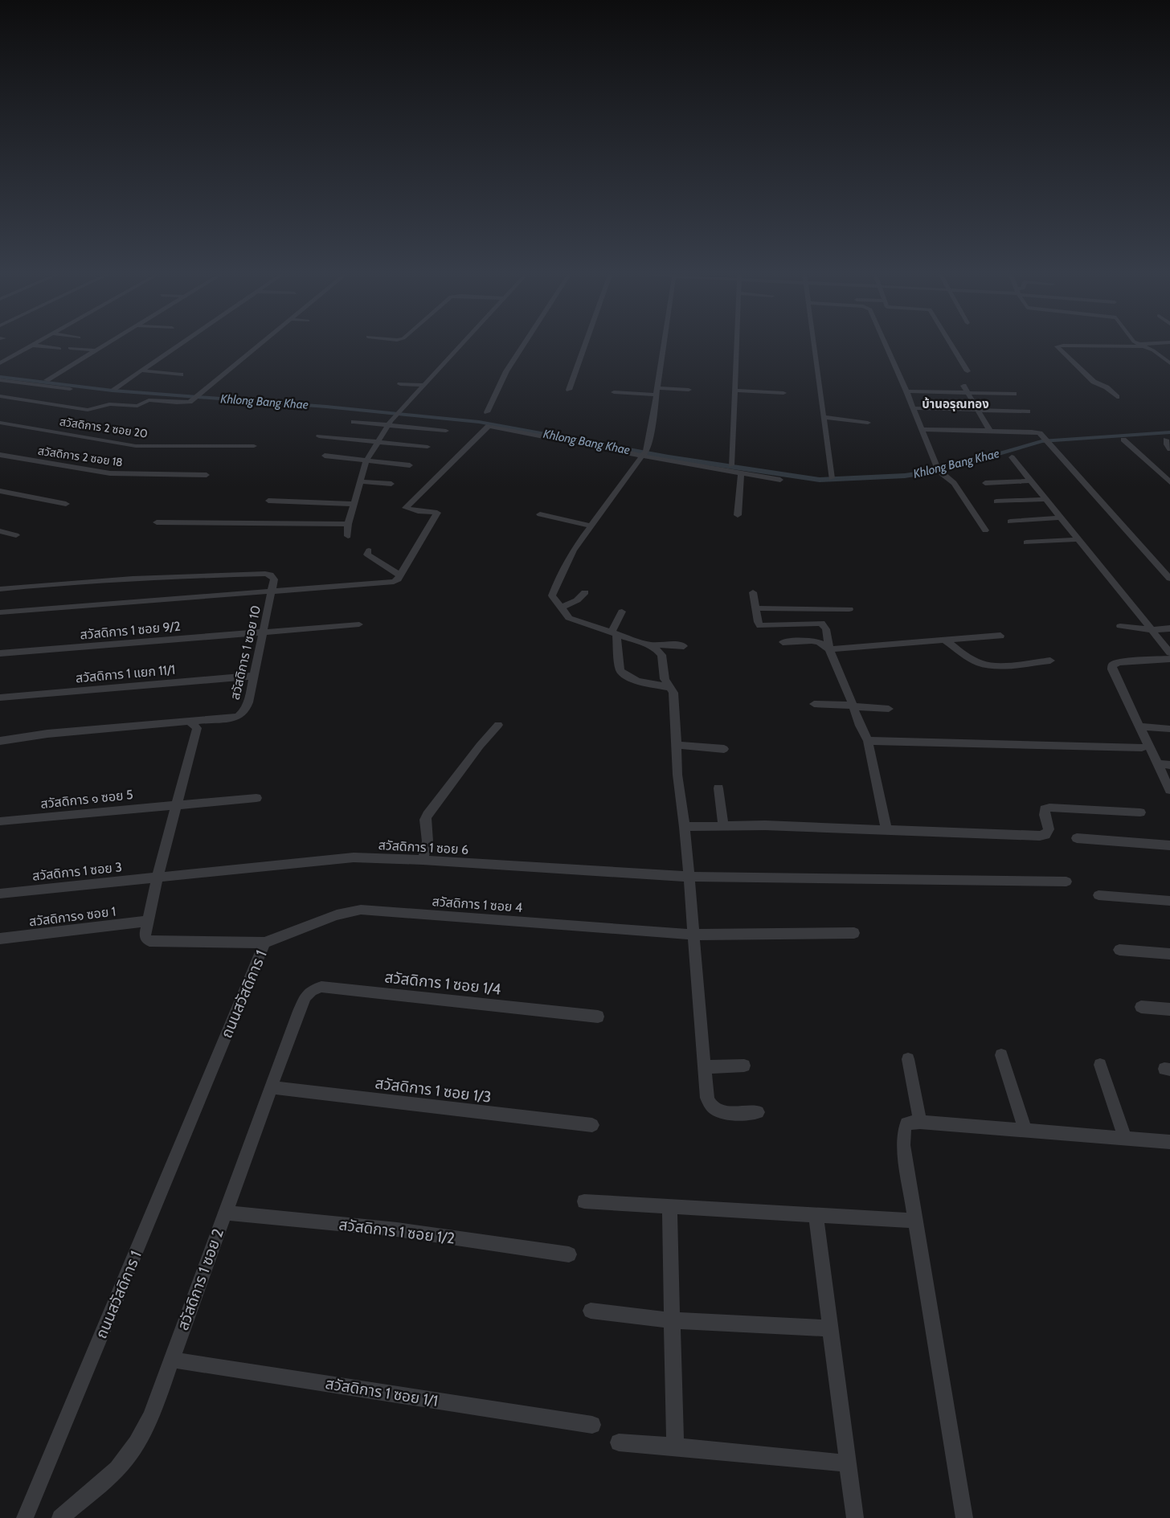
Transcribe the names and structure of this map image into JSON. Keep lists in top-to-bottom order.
{
  "streets": {
    "street": [
      "สวัสดิการ 2 ซอย 20",
      "สวัสดิการ 2 ซอย 18",
      "สวัสดิการ 1 ซอย 9/2",
      "สวัสดิการ 1 ซอย 10",
      "สวัสดิการ 1 แยก 11/1",
      "สวัสดิการ ๑ ซอย 5",
      "สวัสดิการ 1 ซอย 6",
      "สวัสดิการ 1 ซอย 3",
      "สวัสดิการ 1 ซอย 4",
      "สวัสดิการ๑ ซอย 1",
      "สวัสดิการ 1 ซอย 1/4",
      "ถนนสวัสดิการ 1",
      "สวัสดิการ 1 ซอย 1/3",
      "สวัสดิการ 1 ซอย 1/2",
      "สวัสดิการ 1 ซอย 2",
      "สวัสดิการ 1 ซอย 1/1"
    ]
  },
  "crossings": [
    ["สวัสดิการ 1 ซอย 9/2", "สวัสดิการ 1 ซอย 10"],
    ["สวัสดิการ 1 ซอย 10", "สวัสดิการ 1 แยก 11/1"],
    ["สวัสดิการ 1 ซอย 10", "ถนนสวัสดิการ 1"],
    ["สวัสดิการ ๑ ซอย 5", "ถนนสวัสดิการ 1"],
    ["สวัสดิการ 1 ซอย 6", "สวัสดิการ 1 ซอย 3"],
    ["สวัสดิการ 1 ซอย 6", "ถนนสวัสดิการ 1"],
    ["สวัสดิการ 1 ซอย 3", "ถนนสวัสดิการ 1"],
    ["สวัสดิการ 1 ซอย 4", "ถนนสวัสดิการ 1"],
    ["สวัสดิการ๑ ซอย 1", "ถนนสวัสดิการ 1"],
    ["สวัสดิการ 1 ซอย 1/4", "สวัสดิการ 1 ซอย 2"],
    ["สวัสดิการ 1 ซอย 1/3", "สวัสดิการ 1 ซอย 2"],
    ["สวัสดิการ 1 ซอย 1/2", "สวัสดิการ 1 ซอย 2"],
    ["สวัสดิการ 1 ซอย 2", "สวัสดิการ 1 ซอย 1/1"]
  ],
  "districts": ["บ้านอรุณทอง"],
  "water": ["Khlong Bang Khae"]
}
